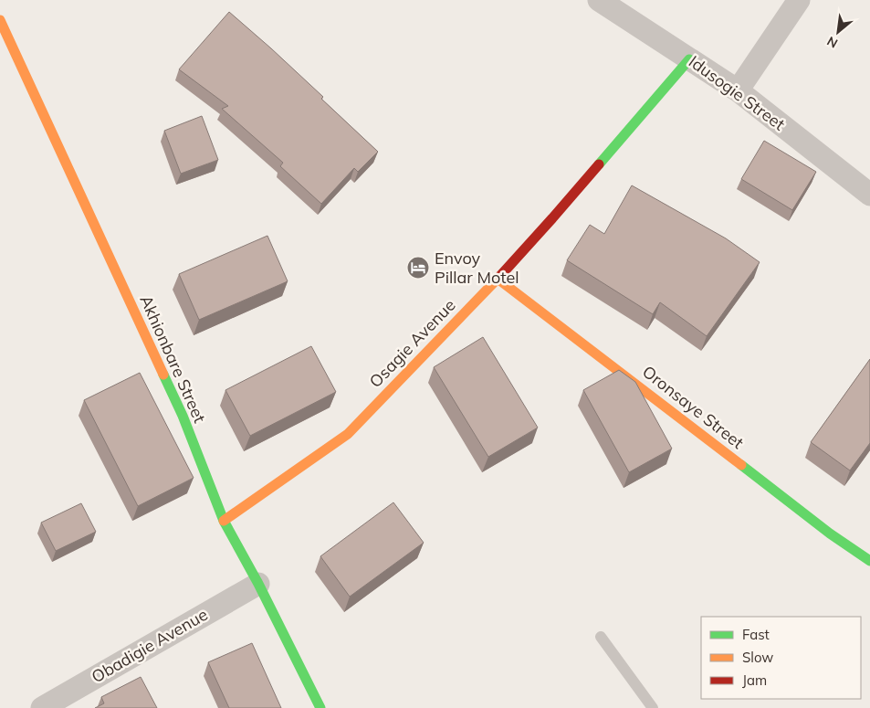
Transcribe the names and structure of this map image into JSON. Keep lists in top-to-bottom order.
{
  "streets": {
    "street": [
      "Idusogie Street",
      "Osagie Avenue",
      "Akhionbare Street",
      "Oronsaye Street",
      "Obadigie Avenue"
    ]
  },
  "crossings": [
    ["Idusogie Street", "Osagie Avenue"],
    ["Osagie Avenue", "Akhionbare Street"],
    ["Osagie Avenue", "Oronsaye Street"],
    ["Akhionbare Street", "Obadigie Avenue"]
  ],
  "places": {
    "hotel": ["Envoy Pillar Motel"]
  },
  "legend": ["Fast", "Slow", "Jam"],
  "north": "bottom left"
}
